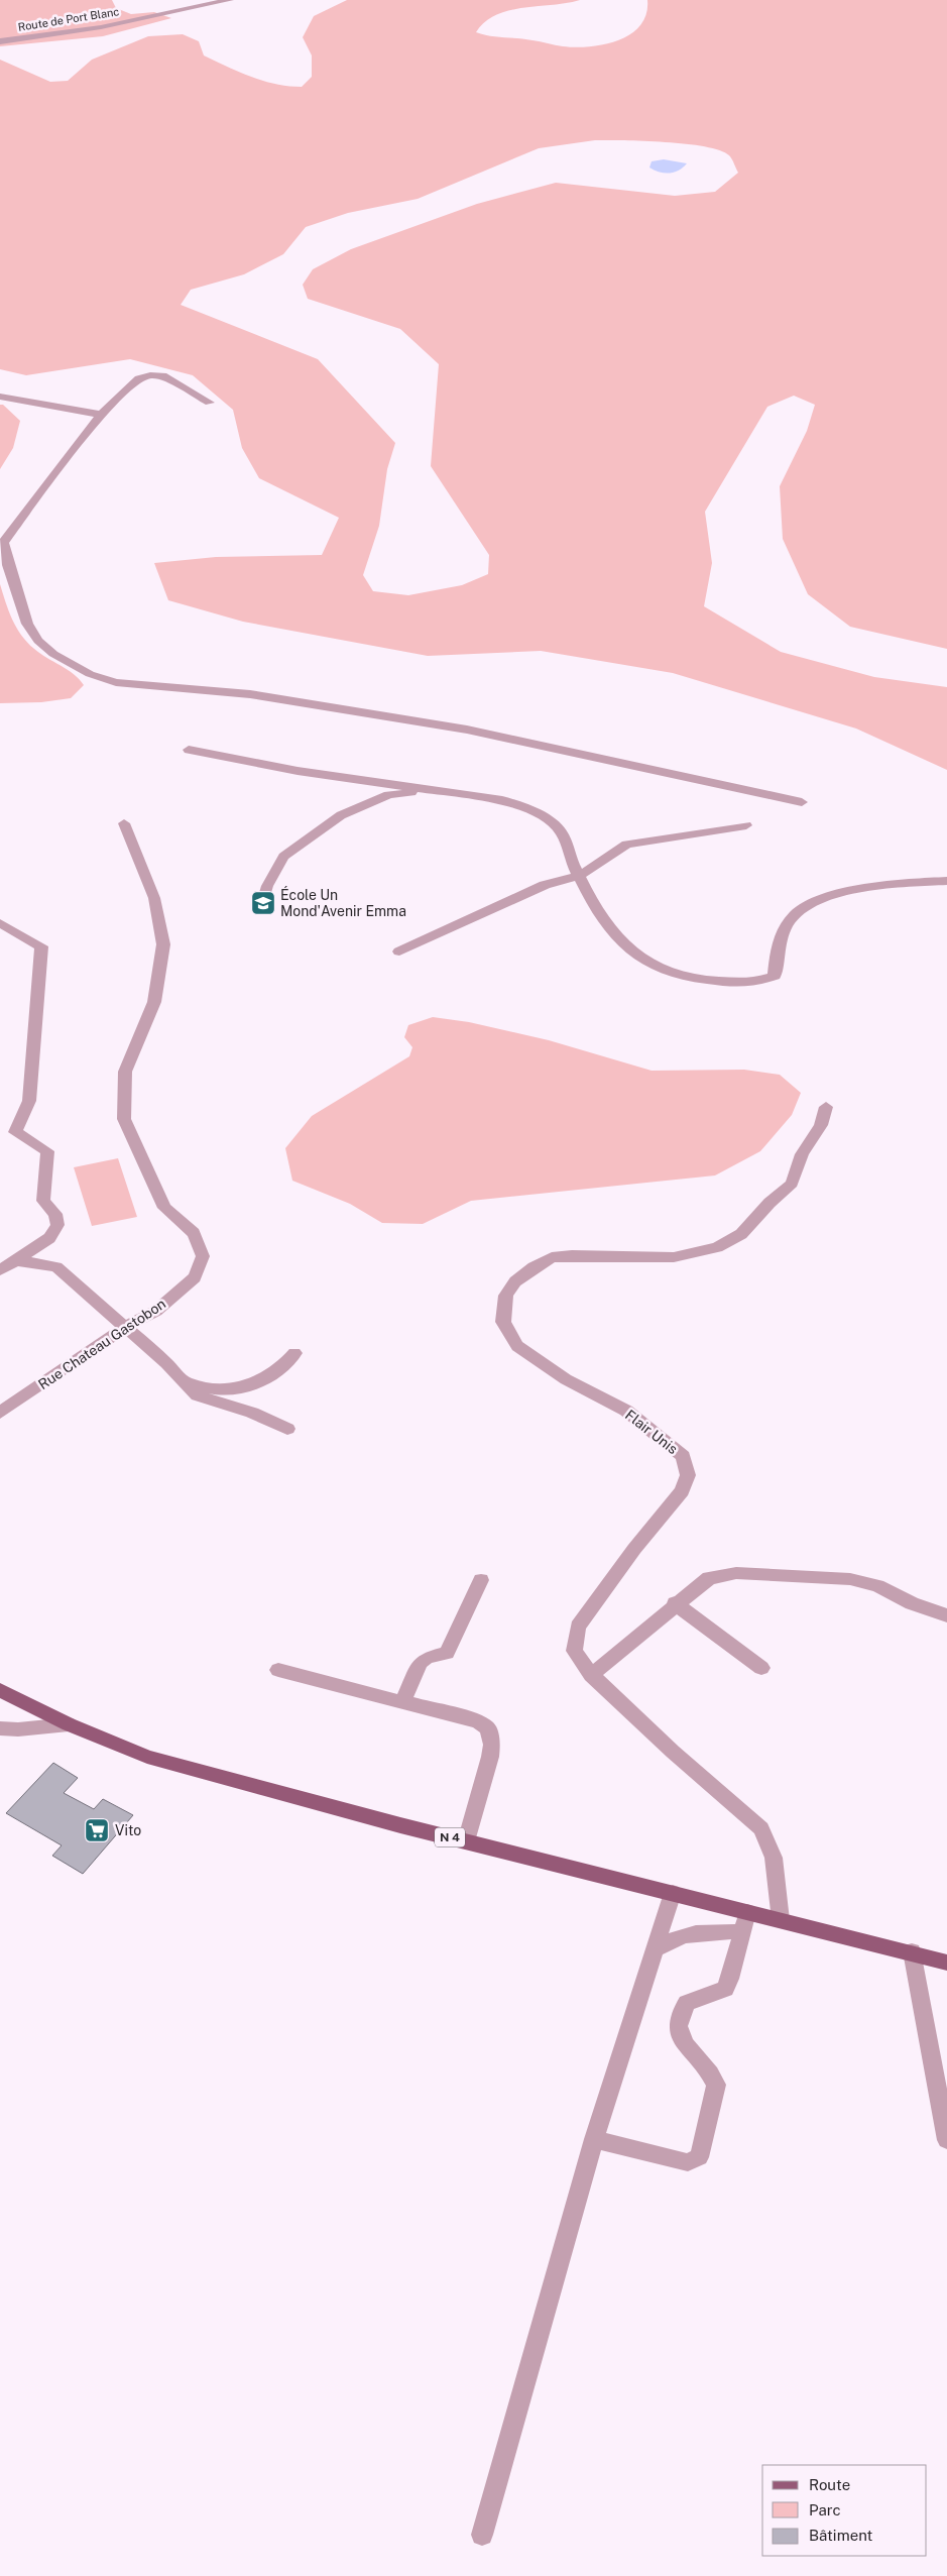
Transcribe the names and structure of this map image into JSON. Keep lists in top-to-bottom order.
{
  "streets": {
    "main road": ["N 4"],
    "street": ["Route de Port Blanc", "Rue Chateau Gastobon", "Flair Unis"]
  },
  "crossings": [
    ["Flair Unis", "N 4"]
  ],
  "places": {
    "school or university": ["École Un Mond'Avenir Emma"],
    "supermarket": ["Vito"]
  },
  "legend": ["Route", "Parc", "Bâtiment"]
}
